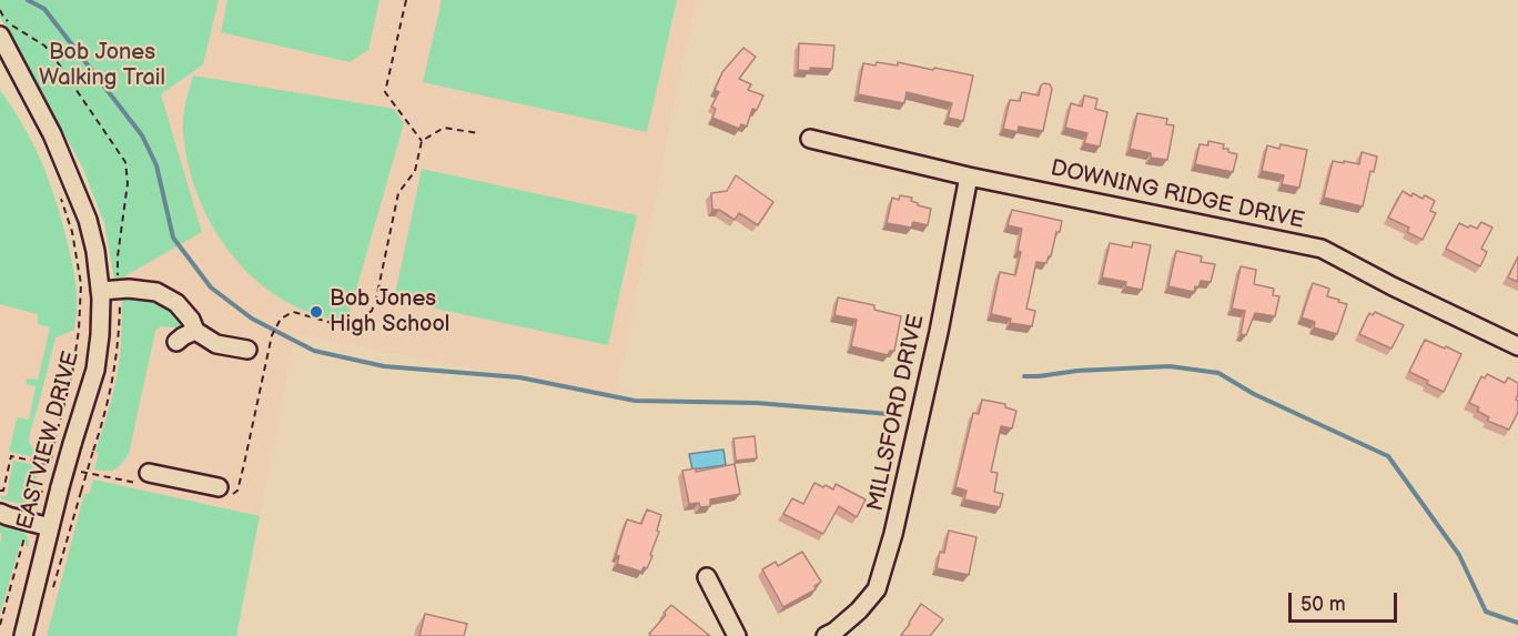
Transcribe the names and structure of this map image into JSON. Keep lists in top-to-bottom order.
{
  "streets": {
    "street": ["DOWNING RIDGE DRIVE", "MILLSFORD DRIVE", "EASTVIEW DRIVE"]
  },
  "crossings": [
    ["DOWNING RIDGE DRIVE", "MILLSFORD DRIVE"]
  ],
  "parks": ["Bob Jones Walking Trail"],
  "places": ["Bob Jones High School"],
  "scale_bar": "50 m"
}
